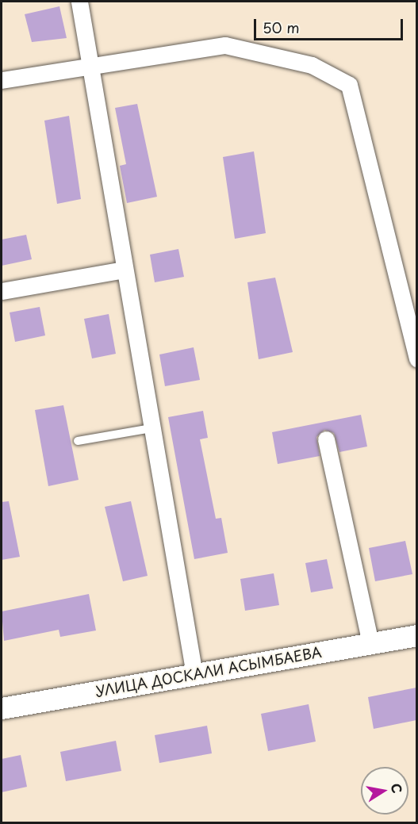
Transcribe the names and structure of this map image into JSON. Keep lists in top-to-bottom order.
{
  "streets": {
    "street": ["УЛИЦА ДОСКАЛИ АСЫМБАЕВА"]
  },
  "scale_bar": "50 m",
  "north": "right"
}
